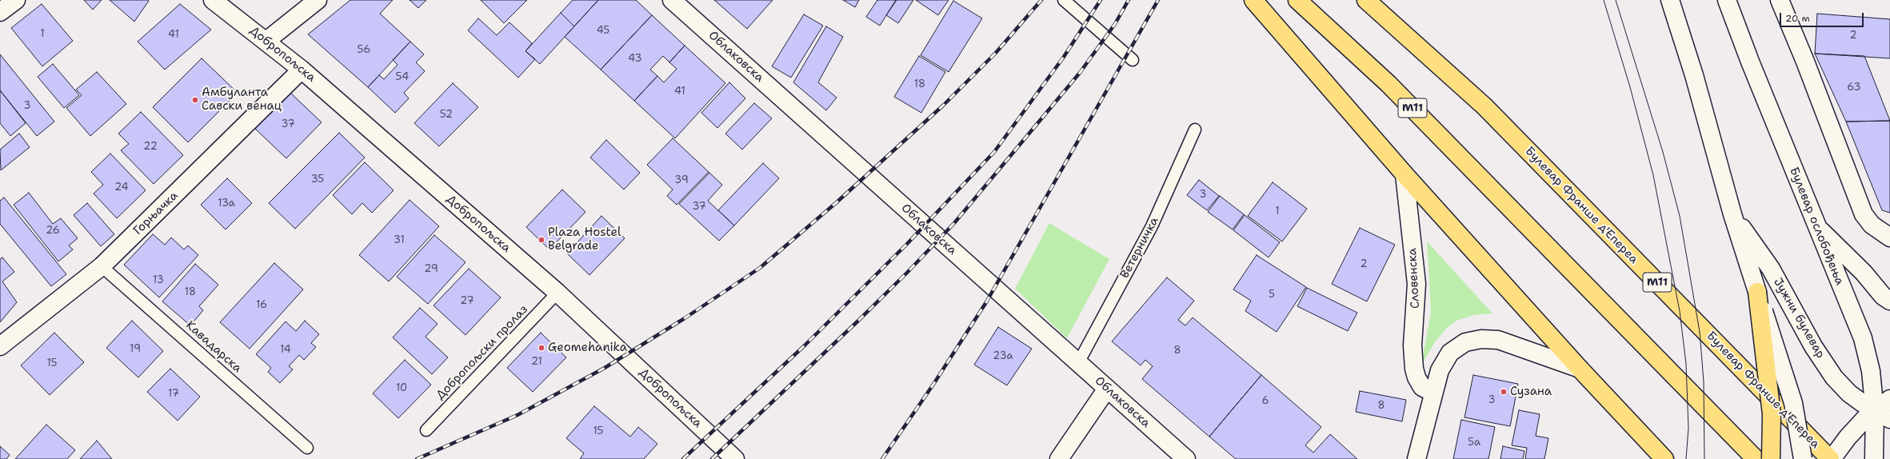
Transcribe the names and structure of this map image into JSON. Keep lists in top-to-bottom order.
{
  "streets": {
    "highway": ["M11", "Булевар Франше д'Епереа"],
    "street": [
      "Добропољска",
      "Облаковска",
      "Горњачка",
      "Булевар ослобођења",
      "Словенска",
      "Јужни булевар"
    ],
    "lane": ["Ветерничка", "Кавадарска", "Добропољски пролаз"]
  },
  "crossings": [
    ["Добропољска", "Горњачка"],
    ["Добропољска", "Добропољски пролаз"],
    ["Облаковска", "Ветерничка"],
    ["Горњачка", "Кавадарска"],
    ["Булевар ослобођења", "Јужни булевар"]
  ],
  "places": [
    "Амбуланта Савски венац",
    "Plaza Hostel Belgrade",
    "Geomehanika",
    "Сузана"
  ],
  "house_numbers": [
    "45",
    "1",
    "41",
    "2",
    "56",
    "43",
    "54",
    "18",
    "63",
    "41",
    "3",
    "52",
    "37",
    "22",
    "35",
    "39",
    "24",
    "3",
    "13a",
    "37",
    "1",
    "26",
    "31",
    "2",
    "29",
    "13",
    "18",
    "5",
    "27",
    "16",
    "19",
    "14",
    "8",
    "23a",
    "21",
    "15",
    "10",
    "17",
    "3",
    "6",
    "8",
    "15",
    "5a"
  ],
  "scale_bar": "20 m"
}
